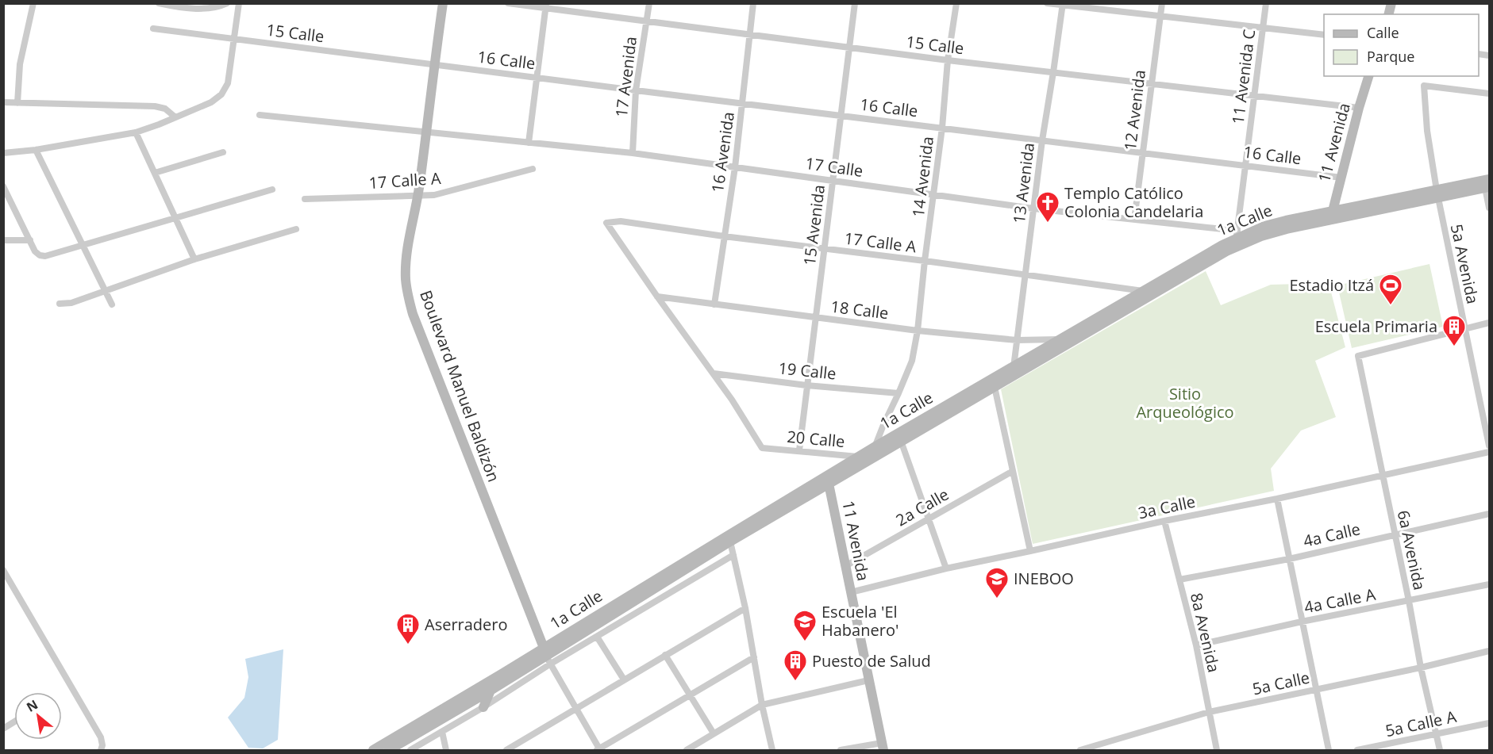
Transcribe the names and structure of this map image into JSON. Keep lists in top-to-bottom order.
{
  "streets": {
    "main road": ["11 Avenida", "1a Calle", "Boulevard Manuel Baldizón"],
    "street": [
      "15 Calle",
      "16 Calle",
      "17 Avenida",
      "11 Avenida C",
      "12 Avenida",
      "16 Avenida",
      "17 Calle",
      "14 Avenida",
      "17 Calle A",
      "13 Avenida",
      "15 Avenida",
      "5a Avenida",
      "18 Calle",
      "19 Calle",
      "20 Calle",
      "2a Calle",
      "3a Calle",
      "4a Calle",
      "6a Avenida",
      "4a Calle A",
      "8a Avenida",
      "5a Calle",
      "5a Calle A"
    ]
  },
  "crossings": [
    ["15 Calle", "16 Calle"],
    ["15 Calle", "17 Avenida"],
    ["15 Calle", "11 Avenida C"],
    ["15 Calle", "12 Avenida"],
    ["15 Calle", "11 Avenida"],
    ["15 Calle", "16 Avenida"],
    ["15 Calle", "14 Avenida"],
    ["15 Calle", "13 Avenida"],
    ["15 Calle", "15 Avenida"],
    ["15 Calle", "Boulevard Manuel Baldizón"],
    ["16 Calle", "17 Avenida"],
    ["16 Calle", "11 Avenida C"],
    ["16 Calle", "12 Avenida"],
    ["16 Calle", "11 Avenida"],
    ["16 Calle", "16 Avenida"],
    ["16 Calle", "14 Avenida"],
    ["16 Calle", "13 Avenida"],
    ["16 Calle", "15 Avenida"],
    ["16 Calle", "Boulevard Manuel Baldizón"],
    ["17 Avenida", "17 Calle"],
    ["11 Avenida C", "17 Calle"],
    ["11 Avenida C", "1a Calle"],
    ["12 Avenida", "17 Calle"],
    ["11 Avenida", "1a Calle"],
    ["11 Avenida", "2a Calle"],
    ["11 Avenida", "3a Calle"],
    ["16 Avenida", "17 Calle"],
    ["16 Avenida", "17 Calle A"],
    ["16 Avenida", "18 Calle"],
    ["17 Calle", "14 Avenida"],
    ["17 Calle", "13 Avenida"],
    ["17 Calle", "1a Calle"],
    ["17 Calle", "15 Avenida"],
    ["17 Calle", "Boulevard Manuel Baldizón"],
    ["14 Avenida", "17 Calle A"],
    ["14 Avenida", "1a Calle"],
    ["14 Avenida", "18 Calle"],
    ["14 Avenida", "19 Calle"],
    ["17 Calle A", "13 Avenida"],
    ["17 Calle A", "1a Calle"],
    ["17 Calle A", "15 Avenida"],
    ["17 Calle A", "18 Calle"],
    ["17 Calle A", "Boulevard Manuel Baldizón"],
    ["13 Avenida", "1a Calle"],
    ["13 Avenida", "18 Calle"],
    ["1a Calle", "5a Avenida"],
    ["1a Calle", "18 Calle"],
    ["1a Calle", "Boulevard Manuel Baldizón"],
    ["1a Calle", "20 Calle"],
    ["15 Avenida", "18 Calle"],
    ["15 Avenida", "19 Calle"],
    ["15 Avenida", "20 Calle"],
    ["5a Avenida", "6a Avenida"],
    ["19 Calle", "20 Calle"],
    ["3a Calle", "6a Avenida"],
    ["3a Calle", "8a Avenida"],
    ["4a Calle", "6a Avenida"],
    ["4a Calle", "8a Avenida"],
    ["6a Avenida", "4a Calle A"],
    ["6a Avenida", "5a Calle"],
    ["6a Avenida", "5a Calle A"],
    ["4a Calle A", "8a Avenida"],
    ["8a Avenida", "5a Calle"]
  ],
  "parks": ["Sitio Arqueológico"],
  "places": {
    "church": ["Templo Católico Colonia Candelaria"],
    "sports": ["Estadio Itzá"],
    "building": ["Escuela Primaria", "Aserradero", "Puesto de Salud"],
    "school or university": ["INEBOO", "Escuela 'El Habanero'"]
  },
  "legend": ["Calle", "Parque"],
  "north": "top left"
}
